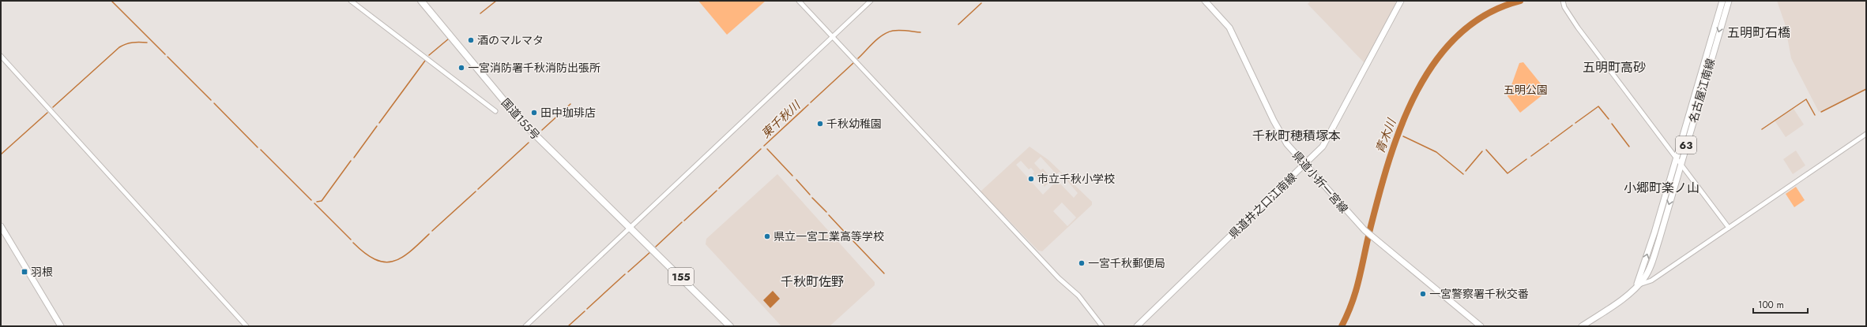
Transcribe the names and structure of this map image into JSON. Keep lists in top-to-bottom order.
{
  "streets": {
    "highway": ["国道155号", "155"],
    "main road": [
      "名古屋江南線",
      "63",
      "県道小折一宮線",
      "県道井之口江南線"
    ]
  },
  "crossings": [
    ["県道小折一宮線", "県道井之口江南線"]
  ],
  "districts": [
    "五明町石橋",
    "五明町高砂",
    "千秋町穂積塚本",
    "小郷町楽ノ山",
    "千秋町佐野"
  ],
  "water": ["東千秋川", "青木川"],
  "parks": ["五明公園"],
  "places": {
    "other": [
      "酒のマルマタ",
      "一宮消防署千秋消防出張所",
      "田中珈琲店",
      "千秋幼稚園",
      "市立千秋小学校",
      "県立一宮工業高等学校",
      "一宮千秋郵便局",
      "一宮警察署千秋交番"
    ],
    "transit": ["羽根"]
  },
  "scale_bar": "100 m"
}
